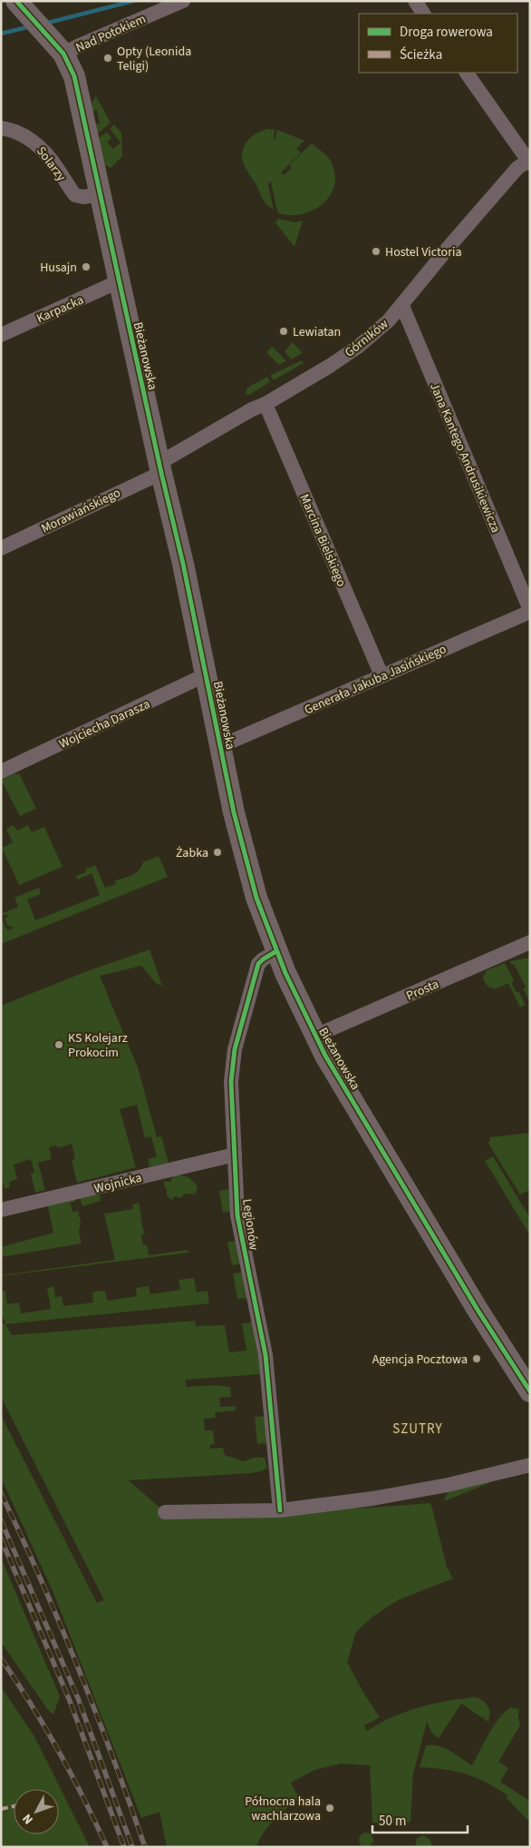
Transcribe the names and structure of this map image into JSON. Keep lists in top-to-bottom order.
{
  "streets": {
    "street": [
      "Nad Potokiem",
      "Solarzy",
      "Karpacka",
      "Górników",
      "Bieżanowska",
      "Jana Kantego Andrusikiewicza",
      "Morawiańskiego",
      "Marcina Bielskiego",
      "Generała Jakuba Jasińskiego",
      "Wojciecha Darasza",
      "Prosta",
      "Wojnicka",
      "Legionów"
    ]
  },
  "crossings": [
    ["Nad Potokiem", "Bieżanowska"],
    ["Solarzy", "Bieżanowska"],
    ["Karpacka", "Bieżanowska"],
    ["Górników", "Bieżanowska"],
    ["Górników", "Jana Kantego Andrusikiewicza"],
    ["Górników", "Morawiańskiego"],
    ["Górników", "Marcina Bielskiego"],
    ["Bieżanowska", "Morawiańskiego"],
    ["Bieżanowska", "Generała Jakuba Jasińskiego"],
    ["Bieżanowska", "Wojciecha Darasza"],
    ["Bieżanowska", "Prosta"],
    ["Bieżanowska", "Legionów"],
    ["Jana Kantego Andrusikiewicza", "Generała Jakuba Jasińskiego"],
    ["Marcina Bielskiego", "Generała Jakuba Jasińskiego"],
    ["Wojnicka", "Legionów"]
  ],
  "districts": ["SZUTRY"],
  "places": [
    "Opty (Leonida Teligi)",
    "Hostel Victoria",
    "Husajn",
    "Lewiatan",
    "Żabka",
    "KS Kolejarz Prokocim",
    "Agencja Pocztowa",
    "Północna hala wachlarzowa"
  ],
  "legend": ["Droga rowerowa", "Ścieżka"],
  "scale_bar": "50 m",
  "north": "bottom left"
}
